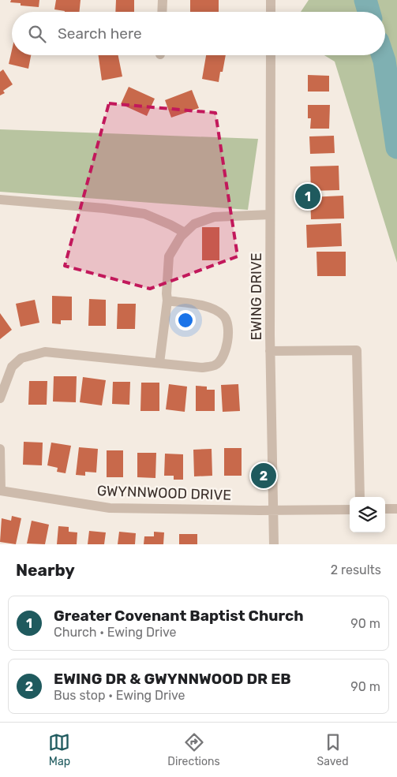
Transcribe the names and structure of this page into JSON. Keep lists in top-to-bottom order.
{
  "streets": {
    "street": ["EWING DRIVE", "GWYNNWOOD DRIVE"]
  },
  "crossings": [
    ["EWING DRIVE", "GWYNNWOOD DRIVE"]
  ],
  "page": {
    "search": "Search here",
    "pins": ["1", "2"],
    "heading": ["Nearby", "2 results"],
    "list": [
      {
        "mark": "1",
        "name": "Greater Covenant Baptist Church",
        "note": "Church · Ewing Drive",
        "value": "90 m"
      },
      {
        "mark": "2",
        "name": "EWING DR & GWYNNWOOD DR EB",
        "note": "Bus stop · Ewing Drive",
        "value": "90 m"
      }
    ],
    "nav": ["Map", "Directions", "Saved"]
  }
}
